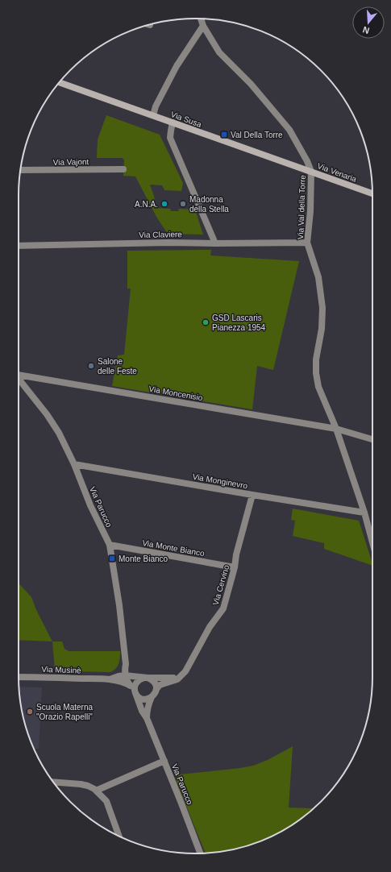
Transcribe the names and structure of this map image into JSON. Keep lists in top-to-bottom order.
{
  "streets": {
    "main road": ["Via Susa", "Via Venaria"],
    "street": [
      "Via Vajont",
      "Via Val della Torre",
      "Via Claviere",
      "Via Moncenisio",
      "Via Monginevro",
      "Via Parucco",
      "Via Monte Bianco",
      "Via Cervino",
      "Via Musinè"
    ]
  },
  "crossings": [
    ["Via Susa", "Via Venaria"],
    ["Via Susa", "Via Val della Torre"],
    ["Via Venaria", "Via Val della Torre"],
    ["Via Val della Torre", "Via Claviere"],
    ["Via Val della Torre", "Via Moncenisio"],
    ["Via Val della Torre", "Via Monginevro"],
    ["Via Monginevro", "Via Parucco"],
    ["Via Monginevro", "Via Cervino"],
    ["Via Parucco", "Via Monte Bianco"],
    ["Via Parucco", "Via Cervino"],
    ["Via Monte Bianco", "Via Cervino"]
  ],
  "places": {
    "transit": ["Val Della Torre", "Monte Bianco"],
    "other": [
      "A.N.A.",
      "Madonna della Stella",
      "GSD Lascaris Pianezza 1954",
      "Salone delle Feste",
      "Scuola Materna \"Orazio Rapelli\""
    ]
  },
  "north": "bottom"
}
